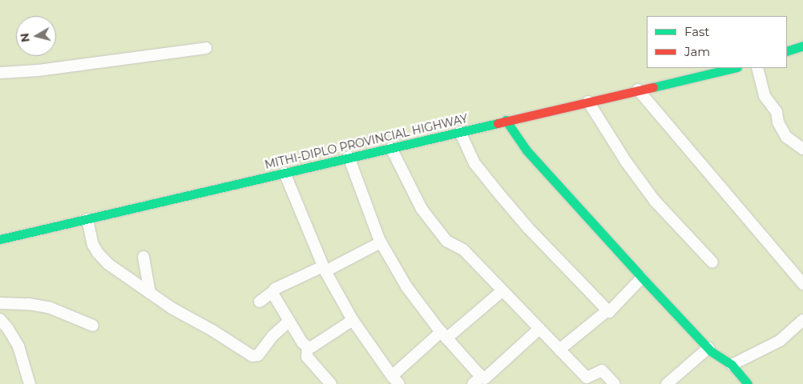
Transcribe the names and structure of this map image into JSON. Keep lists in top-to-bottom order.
{
  "streets": {
    "main road": ["MITHI-DIPLO PROVINCIAL HIGHWAY"]
  },
  "legend": ["Fast", "Jam"],
  "north": "left"
}
